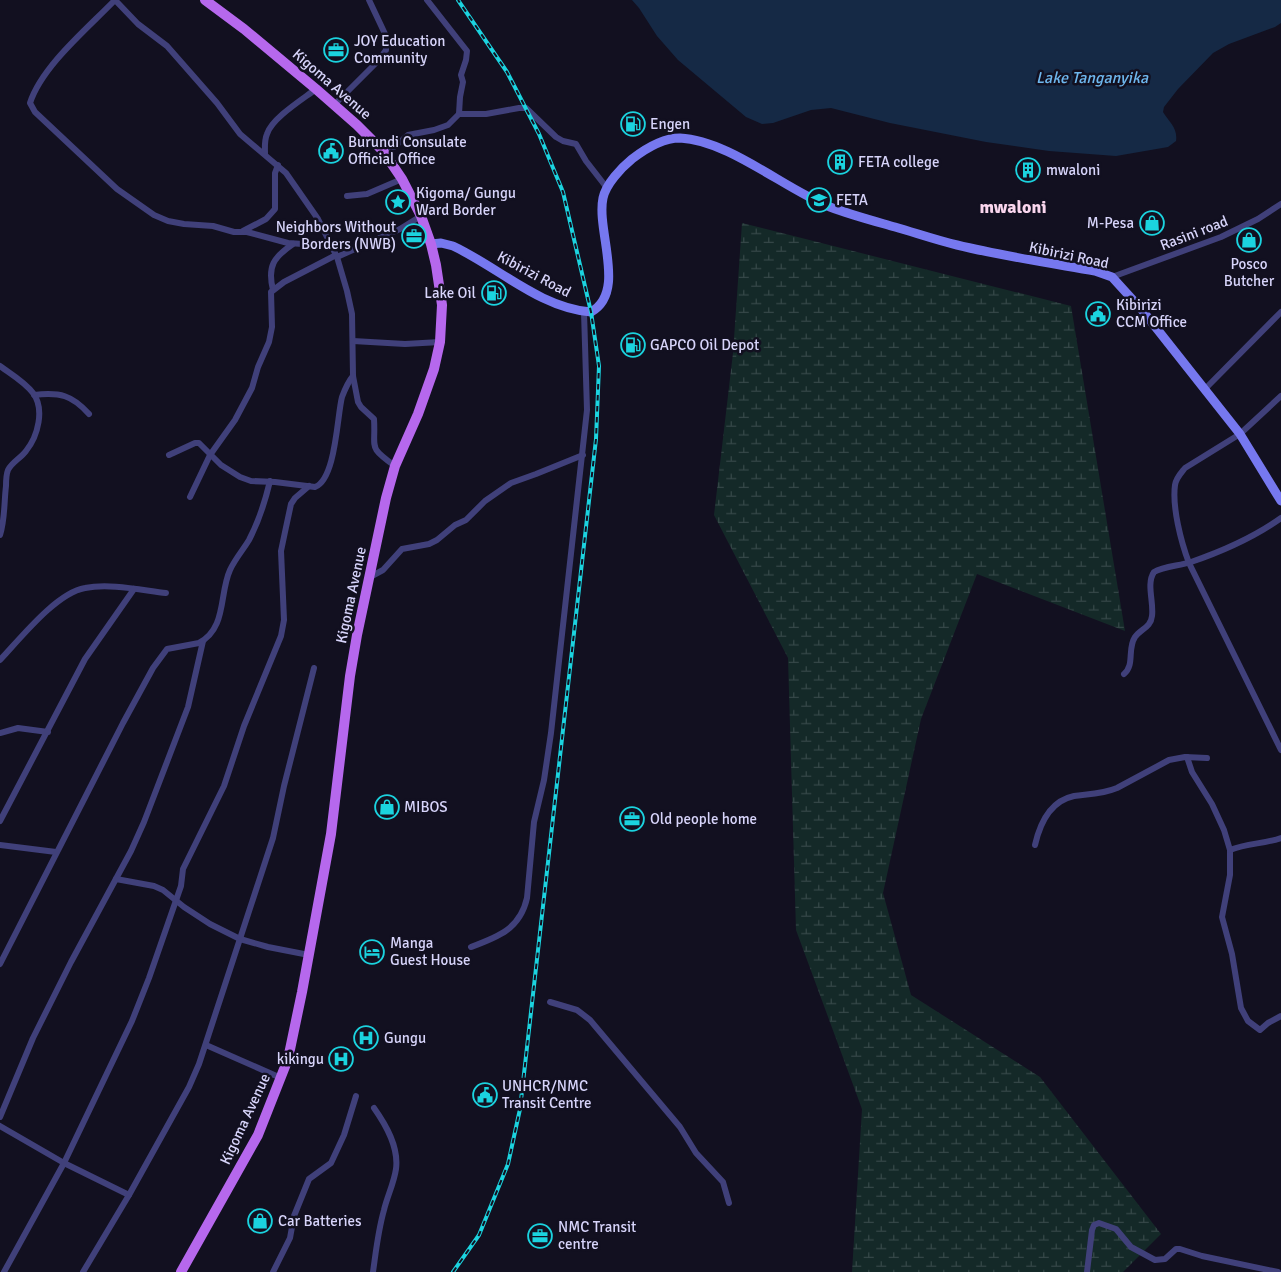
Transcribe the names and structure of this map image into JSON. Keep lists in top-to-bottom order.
{
  "streets": {
    "main road": ["Kigoma Avenue"],
    "street": ["Rasini road", "Kibirizi Road"]
  },
  "crossings": [
    ["Kigoma Avenue", "Kibirizi Road"],
    ["Rasini road", "Kibirizi Road"]
  ],
  "districts": ["mwaloni"],
  "water": ["Lake Tanganyika"],
  "places": {
    "office": [
      "JOY Education Community",
      "Neighbors Without Borders (NWB)",
      "Old people home",
      "NMC Transit centre"
    ],
    "fuel station": ["Engen", "Lake Oil", "GAPCO Oil Depot"],
    "public building": ["Burundi Consulate Official Office", "Kibirizi CCM Office", "UNHCR/NMC Transit Centre"],
    "building": ["FETA college", "mwaloni"],
    "school or university": ["FETA"],
    "place": ["Kigoma/ Gungu Ward Border"],
    "shop": [
      "M-Pesa",
      "Posco Butcher",
      "MIBOS",
      "Car Batteries"
    ],
    "hotel": ["Manga Guest House"],
    "hospital": ["Gungu", "kikingu"]
  }
}
